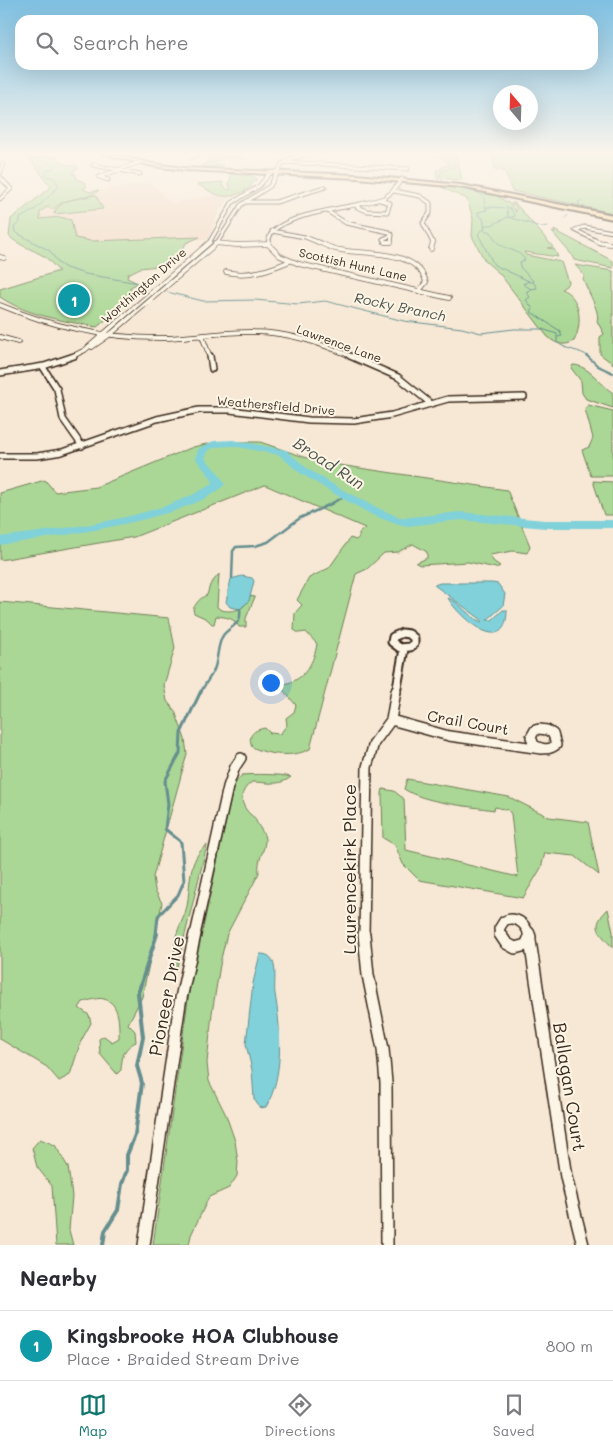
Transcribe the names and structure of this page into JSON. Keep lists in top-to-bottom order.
{
  "streets": {
    "street": [
      "Scottish Hunt Lane",
      "Worthington Drive",
      "Lawrence Lane",
      "Weathersfield Drive",
      "Crail Court",
      "Laurencekirk Place",
      "Pioneer Drive",
      "Ballagan Court"
    ]
  },
  "crossings": [
    ["Worthington Drive", "Lawrence Lane"],
    ["Lawrence Lane", "Weathersfield Drive"],
    ["Crail Court", "Laurencekirk Place"]
  ],
  "water": ["Rocky Branch", "Broad Run"],
  "north": "top",
  "page": {
    "search": "Search here",
    "pins": "1",
    "heading": "Nearby",
    "list": [
      {
        "mark": "1",
        "name": "Kingsbrooke HOA Clubhouse",
        "note": "Place · Braided Stream Drive",
        "value": "800 m"
      }
    ],
    "nav": ["Map", "Directions", "Saved"]
  }
}
